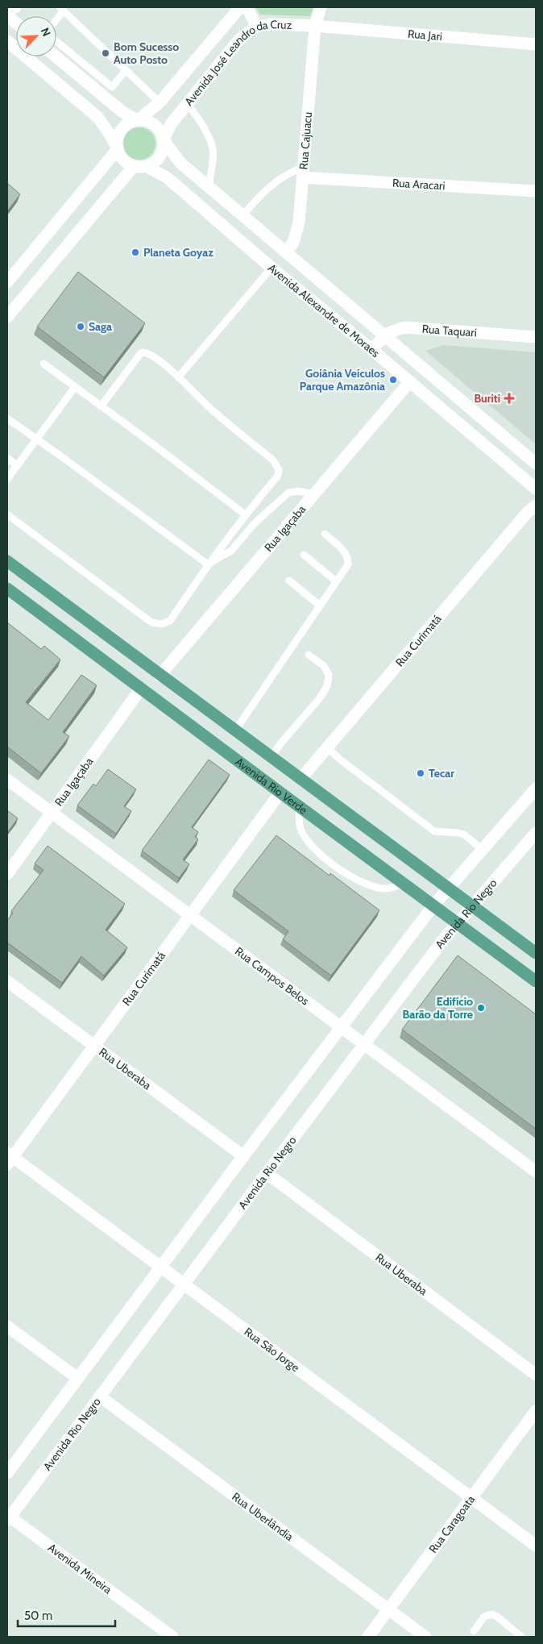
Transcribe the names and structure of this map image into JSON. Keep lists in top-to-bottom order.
{
  "streets": {
    "main road": ["Avenida Rio Verde"],
    "street": [
      "Rua Jari",
      "Avenida José Leandro da Cruz",
      "Rua Cajuacu",
      "Rua Aracari",
      "Avenida Alexandre de Moraes",
      "Rua Taquari",
      "Rua Igaçaba",
      "Rua Curimatá",
      "Avenida Rio Negro",
      "Rua Campos Belos",
      "Rua Uberaba",
      "Rua São Jorge",
      "Rua Uberlândia",
      "Rua Caragoata",
      "Avenida Mineira"
    ]
  },
  "crossings": [
    ["Rua Jari", "Avenida José Leandro da Cruz"],
    ["Rua Jari", "Rua Cajuacu"],
    ["Avenida José Leandro da Cruz", "Rua Cajuacu"],
    ["Avenida José Leandro da Cruz", "Avenida Alexandre de Moraes"],
    ["Rua Cajuacu", "Rua Aracari"],
    ["Rua Cajuacu", "Avenida Alexandre de Moraes"],
    ["Avenida Alexandre de Moraes", "Rua Taquari"],
    ["Avenida Alexandre de Moraes", "Rua Igaçaba"],
    ["Rua Igaçaba", "Avenida Rio Verde"],
    ["Rua Igaçaba", "Rua Campos Belos"],
    ["Rua Curimatá", "Avenida Rio Verde"],
    ["Rua Curimatá", "Rua Campos Belos"],
    ["Rua Curimatá", "Rua Uberaba"],
    ["Rua Curimatá", "Rua São Jorge"],
    ["Avenida Rio Verde", "Avenida Rio Negro"],
    ["Avenida Rio Negro", "Rua Campos Belos"],
    ["Avenida Rio Negro", "Rua Uberaba"],
    ["Avenida Rio Negro", "Rua São Jorge"],
    ["Avenida Rio Negro", "Rua Uberlândia"],
    ["Avenida Rio Negro", "Avenida Mineira"],
    ["Rua São Jorge", "Rua Caragoata"],
    ["Rua Uberlândia", "Rua Caragoata"]
  ],
  "places": {
    "other": [
      "Bom Sucesso Auto Posto",
      "Planeta Goyaz",
      "Saga",
      "Goiânia Veículos Parque Amazônia",
      "Tecar",
      "Edifício Barão da Torre"
    ],
    "health": ["Buriti"]
  },
  "scale_bar": "50 m",
  "north": "top right"
}
